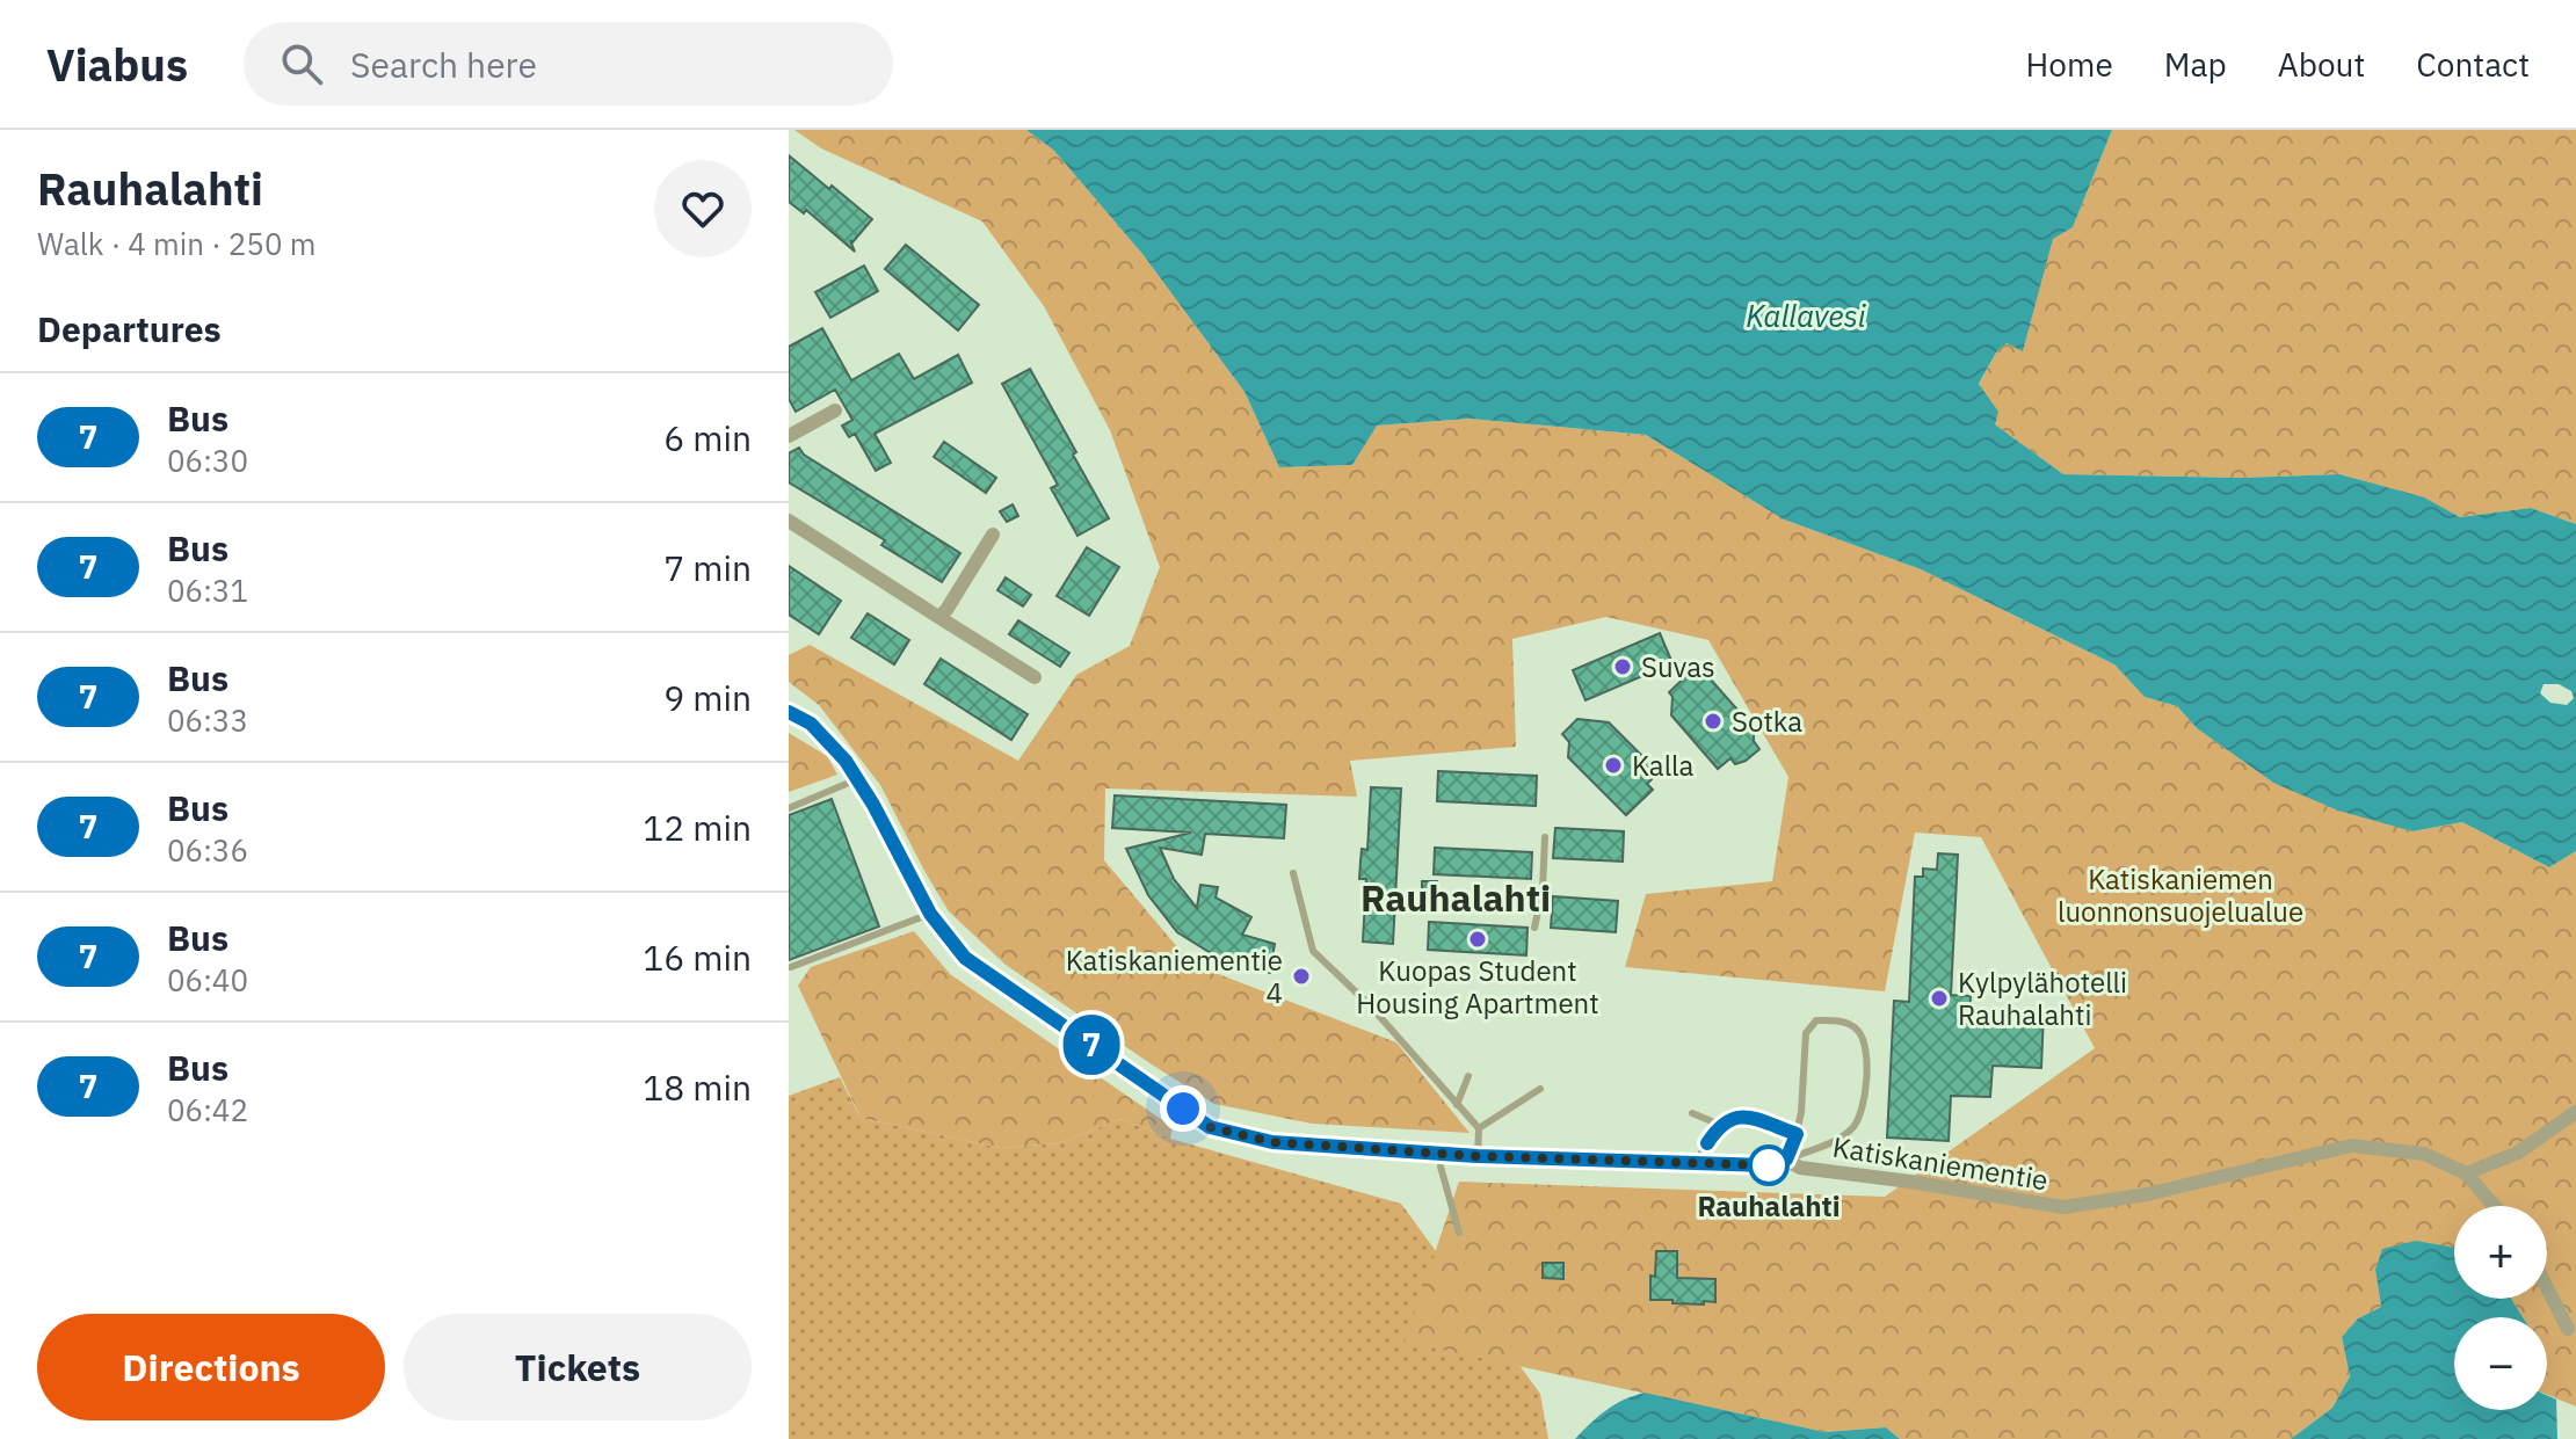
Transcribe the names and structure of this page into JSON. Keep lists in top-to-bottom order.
{
  "streets": {
    "street": ["Katiskaniementie"]
  },
  "districts": ["Rauhalahti"],
  "water": ["Kallavesi"],
  "parks": ["Katiskaniemen luonnonsuojelualue"],
  "places": [
    "Suvas",
    "Sotka",
    "Kalla",
    "Kuopas Student Housing Apartment",
    "Katiskaniementie 4",
    "Kylpylähotelli Rauhalahti",
    "Rauhalahti"
  ],
  "lines": ["bus line 7"],
  "page": {
    "header": "Viabus",
    "search": "Search here",
    "nav": [
      "Home",
      "Map",
      "About",
      "Contact"
    ],
    "heading": [
      ["Rauhalahti", "Walk · 4 min · 250 m"],
      "Departures"
    ],
    "on_map": "7",
    "list": [
      {
        "mark": "7",
        "name": "Bus",
        "note": "06:30",
        "value": "6 min"
      },
      {
        "mark": "7",
        "name": "Bus",
        "note": "06:31",
        "value": "7 min"
      },
      {
        "mark": "7",
        "name": "Bus",
        "note": "06:33",
        "value": "9 min"
      },
      {
        "mark": "7",
        "name": "Bus",
        "note": "06:36",
        "value": "12 min"
      },
      {
        "mark": "7",
        "name": "Bus",
        "note": "06:40",
        "value": "16 min"
      },
      {
        "mark": "7",
        "name": "Bus",
        "note": "06:42",
        "value": "18 min"
      }
    ],
    "map_buttons": ["+", "−"],
    "buttons": ["Directions", "Tickets"]
  }
}
